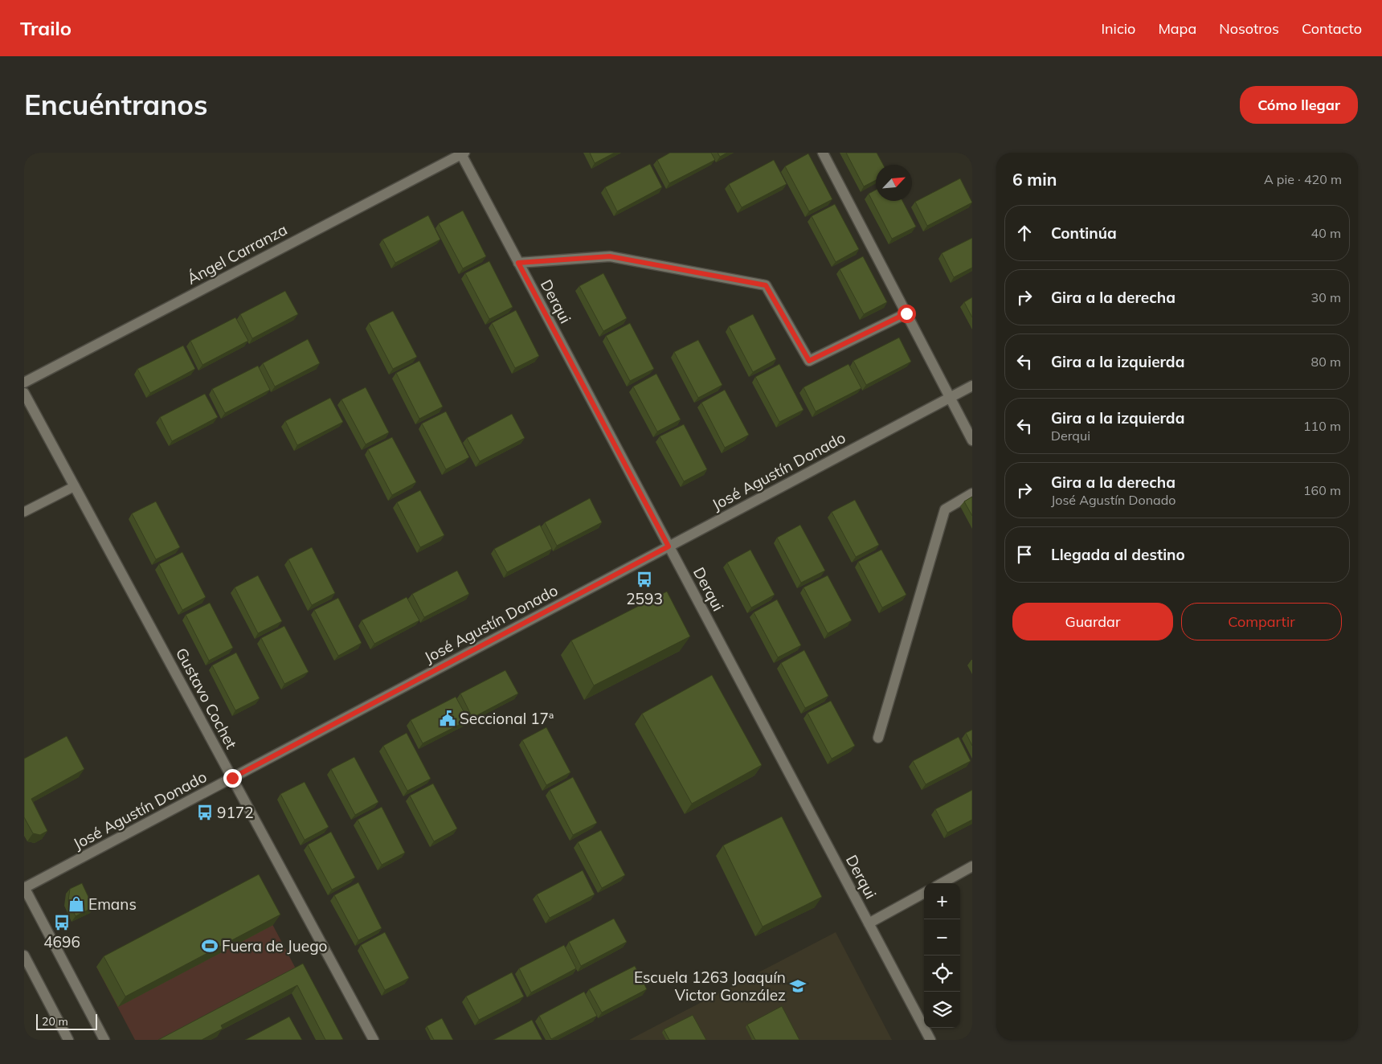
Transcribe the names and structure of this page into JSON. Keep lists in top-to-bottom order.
{
  "streets": {
    "street": [
      "Ángel Carranza",
      "Derqui",
      "José Agustín Donado",
      "Gustavo Cochet"
    ]
  },
  "crossings": [
    ["Ángel Carranza", "Derqui"],
    ["Derqui", "José Agustín Donado"],
    ["José Agustín Donado", "Gustavo Cochet"]
  ],
  "places": {
    "bus stop": ["2593", "9172", "4696"],
    "public building": ["Seccional 17ª"],
    "shop": ["Emans"],
    "sports": ["Fuera de Juego"],
    "school or university": ["Escuela 1263 Joaquín Victor González"]
  },
  "scale_bar": "20 m",
  "north": "top right",
  "page": {
    "header": "Trailo",
    "nav": [
      "Inicio",
      "Mapa",
      "Nosotros",
      "Contacto"
    ],
    "buttons": [
      "Cómo llegar",
      ["Guardar", "Compartir"]
    ],
    "title": "Encuéntranos",
    "heading": ["6 min", "A pie · 420 m"],
    "list": [
      ["Continúa", "40 m"],
      ["Gira a la derecha", "30 m"],
      ["Gira a la izquierda", "80 m"],
      ["Gira a la izquierda", "Derqui", "110 m"],
      ["Gira a la derecha", "José Agustín Donado", "160 m"],
      "Llegada al destino"
    ],
    "map_buttons": ["+", "−"],
    "scale": "20 m"
  }
}
